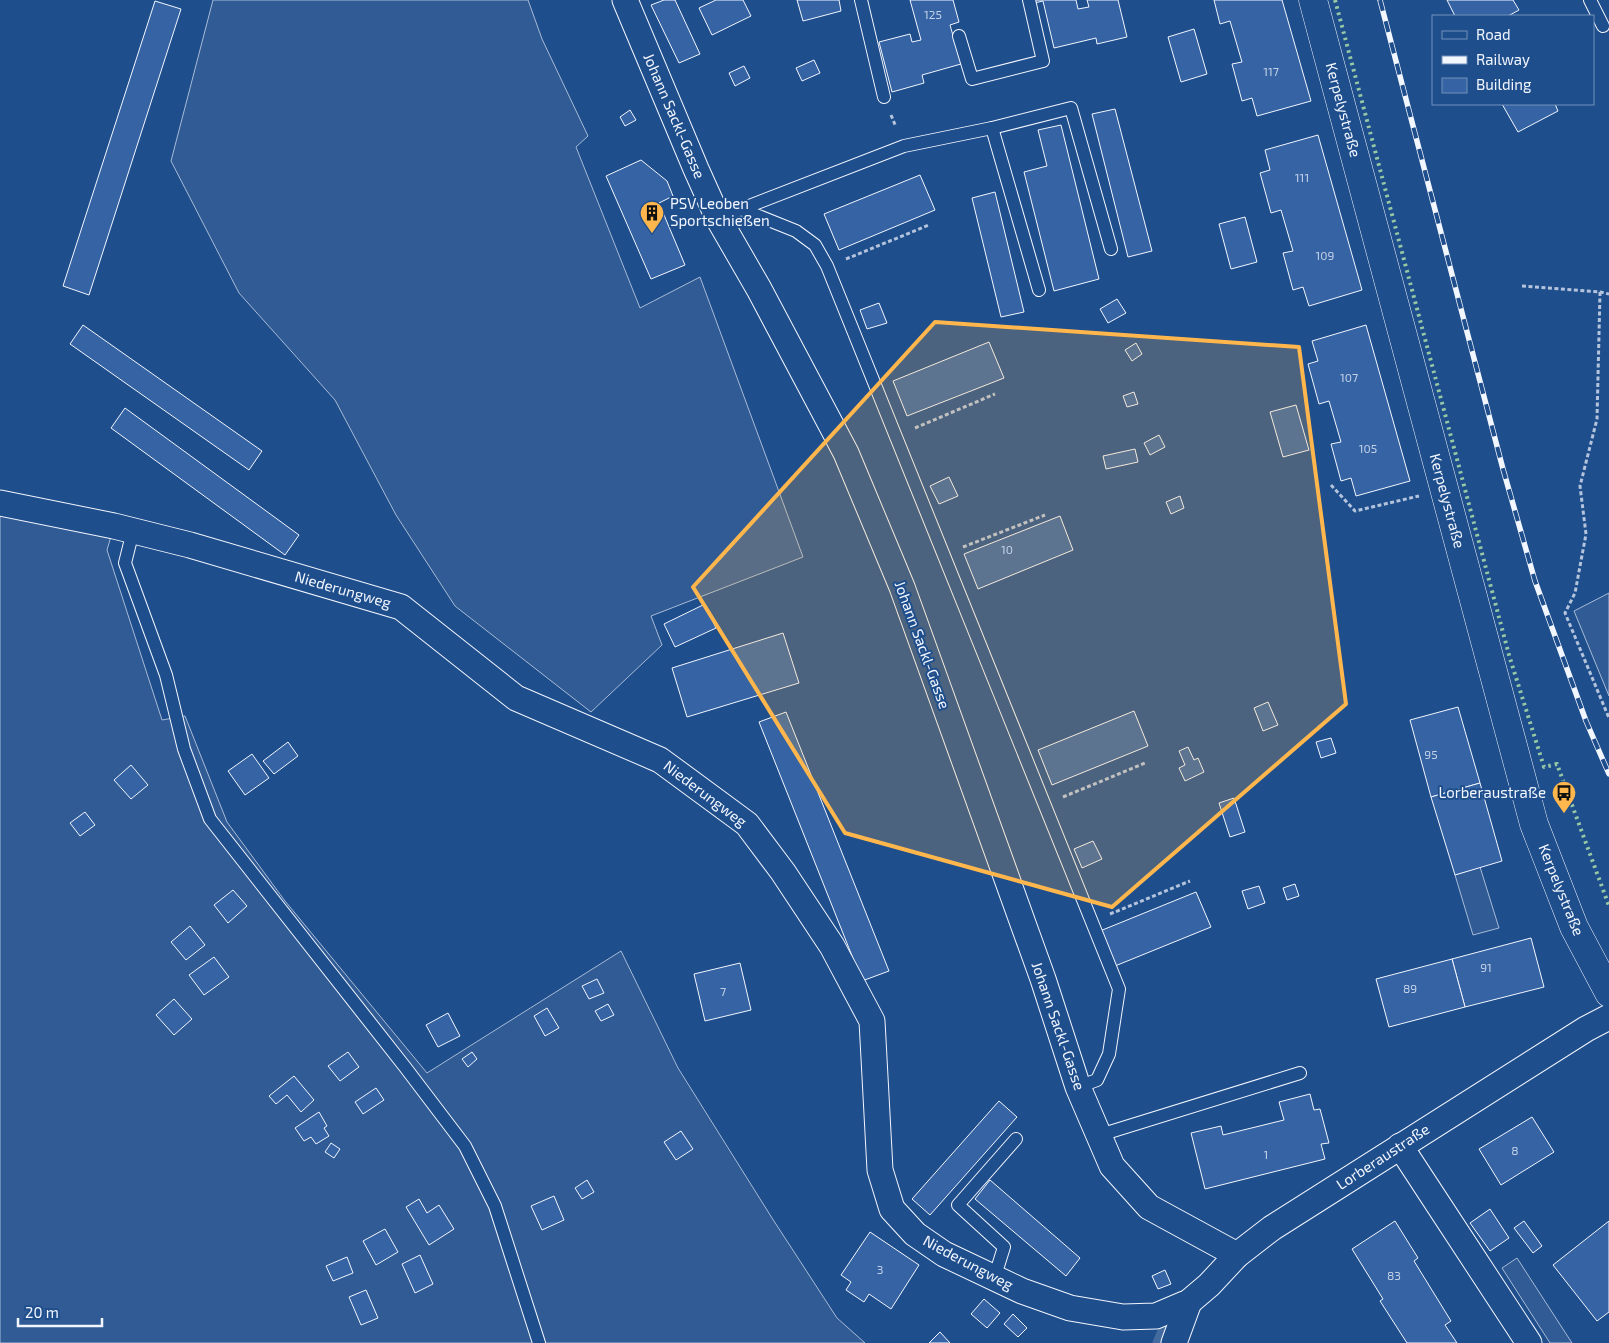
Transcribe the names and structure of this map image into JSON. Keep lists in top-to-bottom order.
{
  "streets": {
    "main road": ["Kerpelystraße"],
    "street": ["Johann Sackl-Gasse", "Niederungweg", "Lorberaustraße"]
  },
  "crossings": [
    ["Johann Sackl-Gasse", "Niederungweg"],
    ["Johann Sackl-Gasse", "Lorberaustraße"],
    ["Niederungweg", "Lorberaustraße"]
  ],
  "places": {
    "building": ["PSV Leoben Sportschießen"],
    "bus stop": ["Lorberaustraße"]
  },
  "house_numbers": [
    "125",
    "117",
    "111",
    "109",
    "107",
    "105",
    "10",
    "95",
    "91",
    "89",
    "7",
    "8",
    "1",
    "3",
    "83"
  ],
  "legend": ["Road", "Railway", "Building"],
  "scale_bar": "20 m"
}
